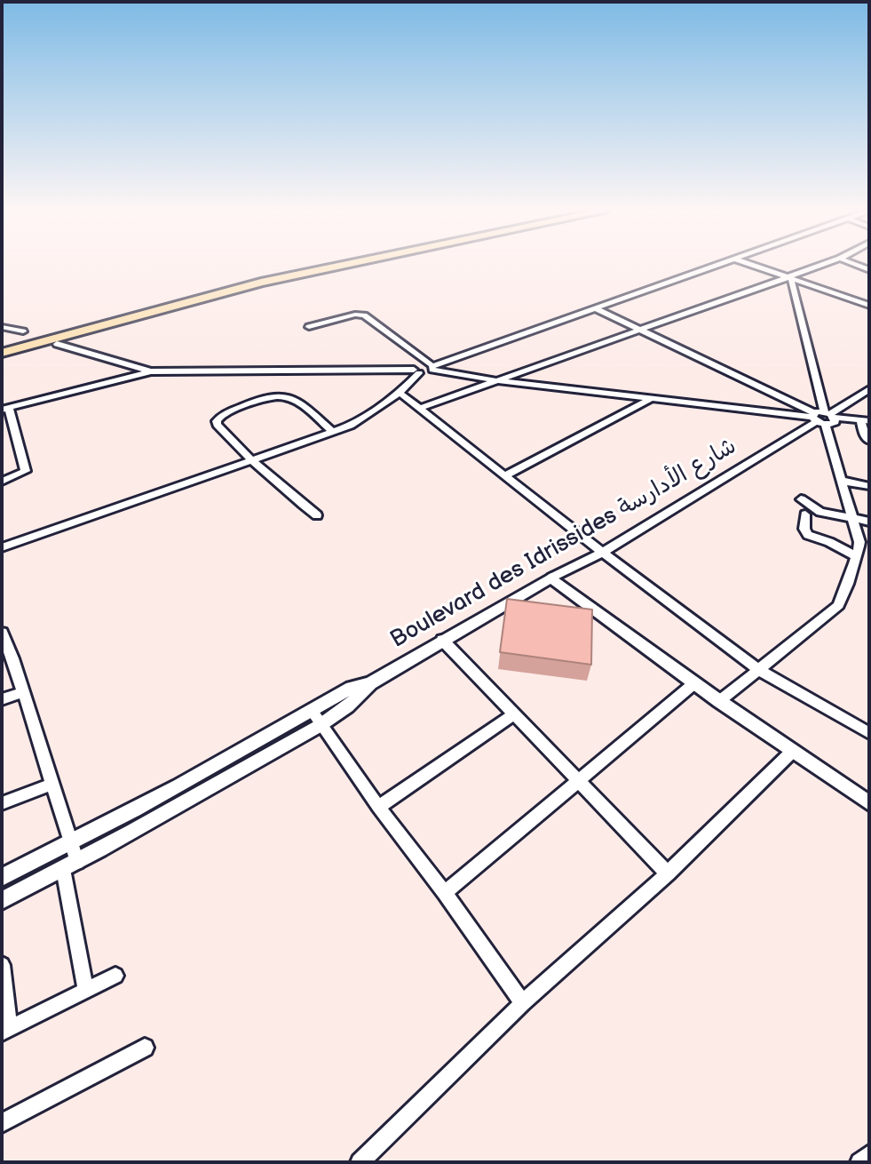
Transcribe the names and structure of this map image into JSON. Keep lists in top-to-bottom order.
{
  "streets": {
    "street": ["Boulevard des Idrissides شارع الأدارسة"]
  }
}
